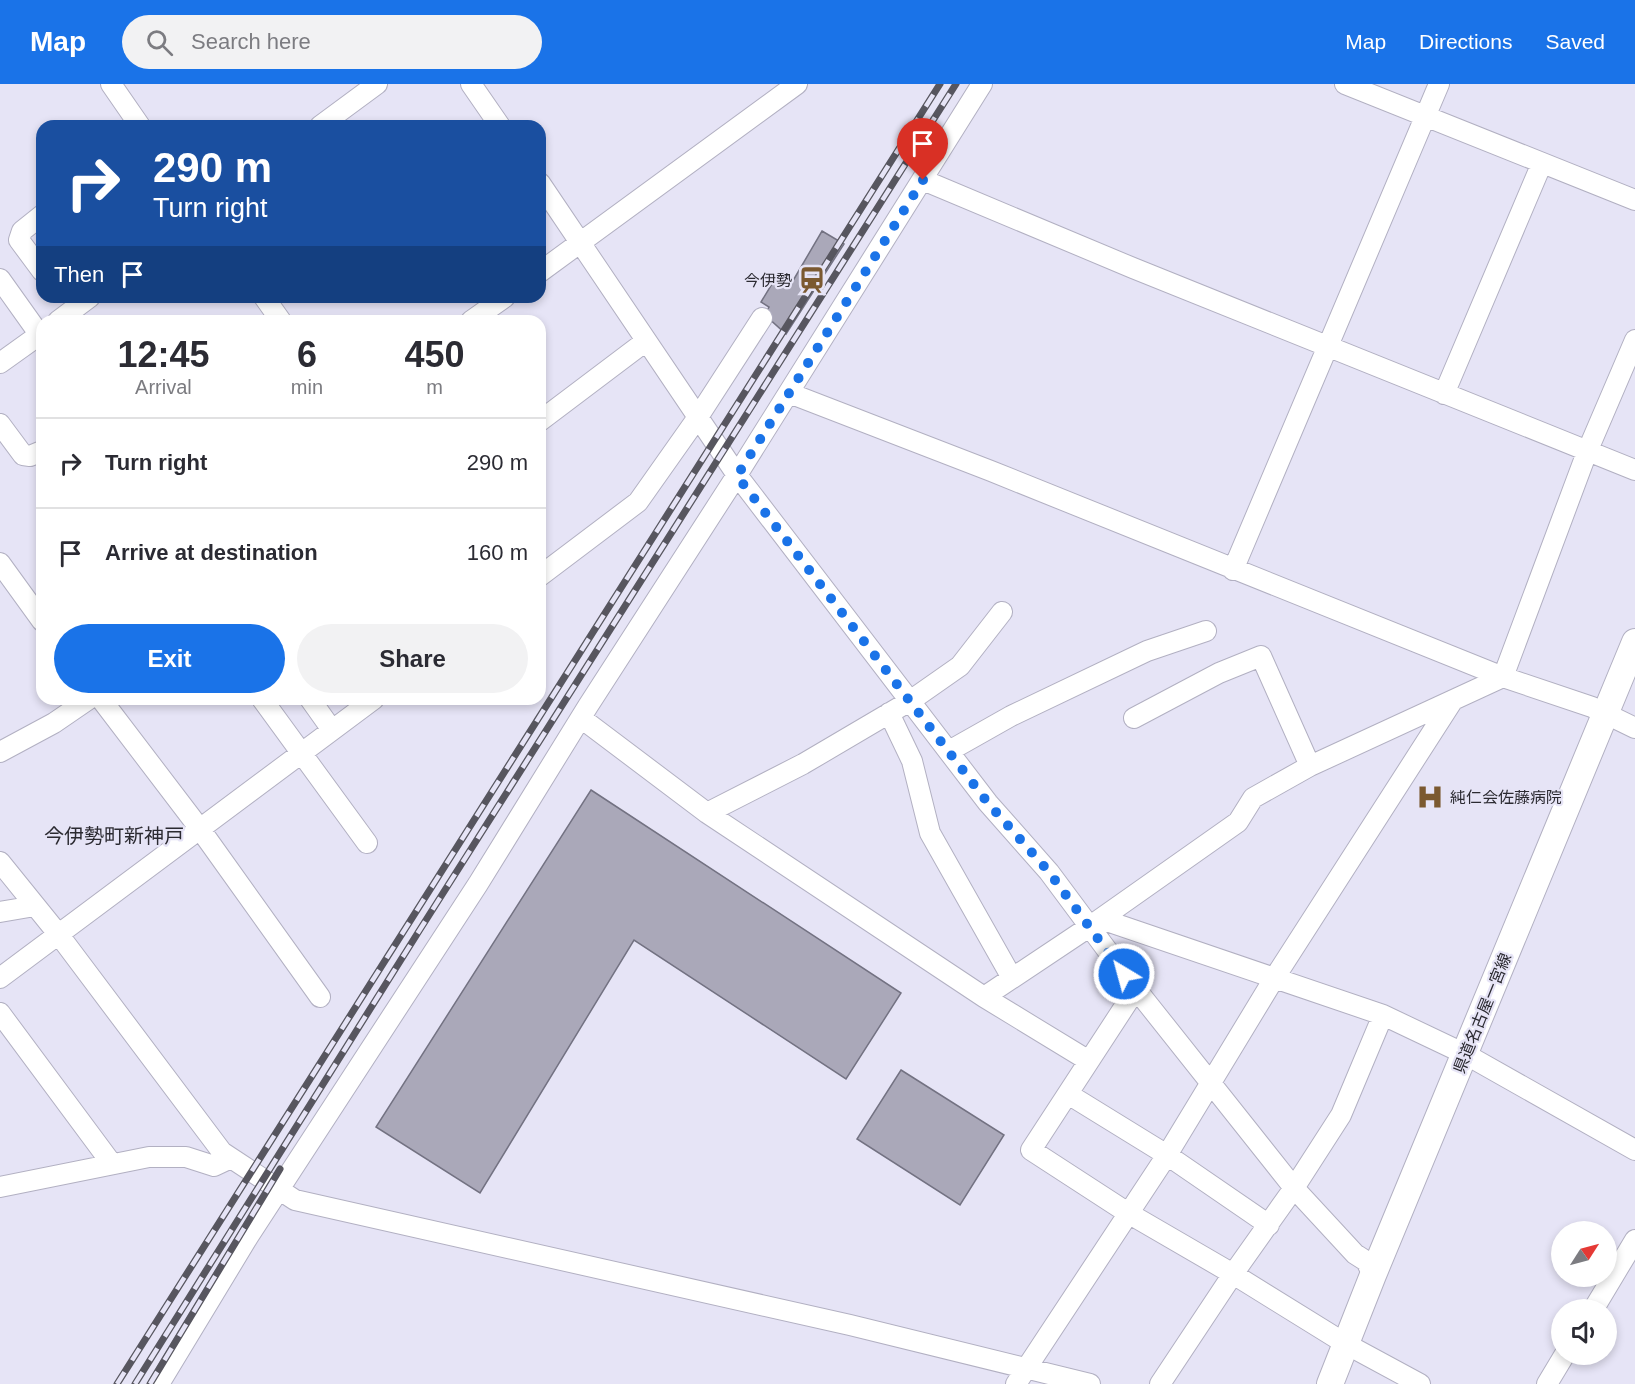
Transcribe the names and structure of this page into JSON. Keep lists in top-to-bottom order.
{
  "streets": {
    "main road": ["県道名古屋一宮線"]
  },
  "districts": ["今伊勢町新神戸"],
  "places": {
    "station": ["今伊勢"],
    "hospital": ["純仁会佐藤病院"]
  },
  "north": "top right",
  "page": {
    "header": "Map",
    "search": "Search here",
    "nav": ["Map", "Directions", "Saved"],
    "turn": ["290 m", "Turn right"],
    "then": "Then",
    "eta": [
      "12:45",
      "Arrival",
      "6",
      "min",
      "450",
      "m"
    ],
    "list": [
      {
        "name": "Turn right",
        "value": "290 m"
      },
      {
        "name": "Arrive at destination",
        "value": "160 m"
      }
    ],
    "buttons": ["Exit", "Share"]
  }
}
